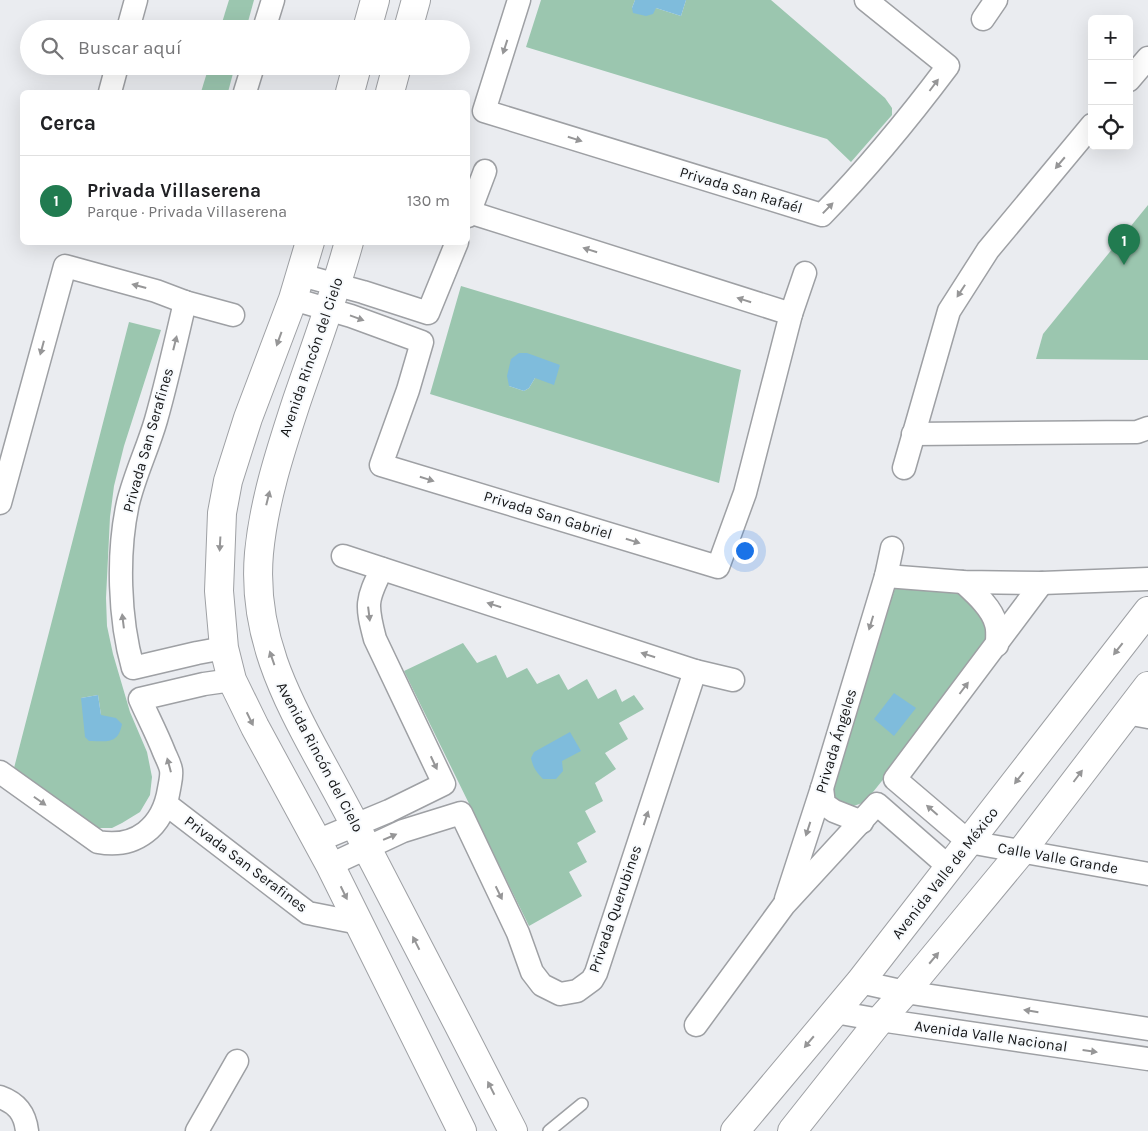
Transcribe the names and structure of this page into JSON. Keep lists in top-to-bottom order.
{
  "streets": {
    "street": [
      "Privada San Rafaél",
      "Avenida Rincón del Cielo",
      "Privada San Serafines",
      "Privada San Gabriel",
      "Privada Ángeles",
      "Calle Valle Grande",
      "Avenida Valle de México",
      "Privada Querubines",
      "Avenida Valle Nacional"
    ]
  },
  "crossings": [
    ["Avenida Rincón del Cielo", "Privada San Gabriel"],
    ["Avenida Rincón del Cielo", "Privada Querubines"],
    ["Privada Ángeles", "Avenida Valle de México"],
    ["Calle Valle Grande", "Avenida Valle de México"],
    ["Avenida Valle de México", "Avenida Valle Nacional"]
  ],
  "page": {
    "map_buttons": ["+", "−"],
    "search": "Buscar aquí",
    "heading": "Cerca",
    "list": [
      {
        "mark": "1",
        "name": "Privada Villaserena",
        "note": "Parque · Privada Villaserena",
        "value": "130 m"
      }
    ],
    "pins": "1"
  }
}
